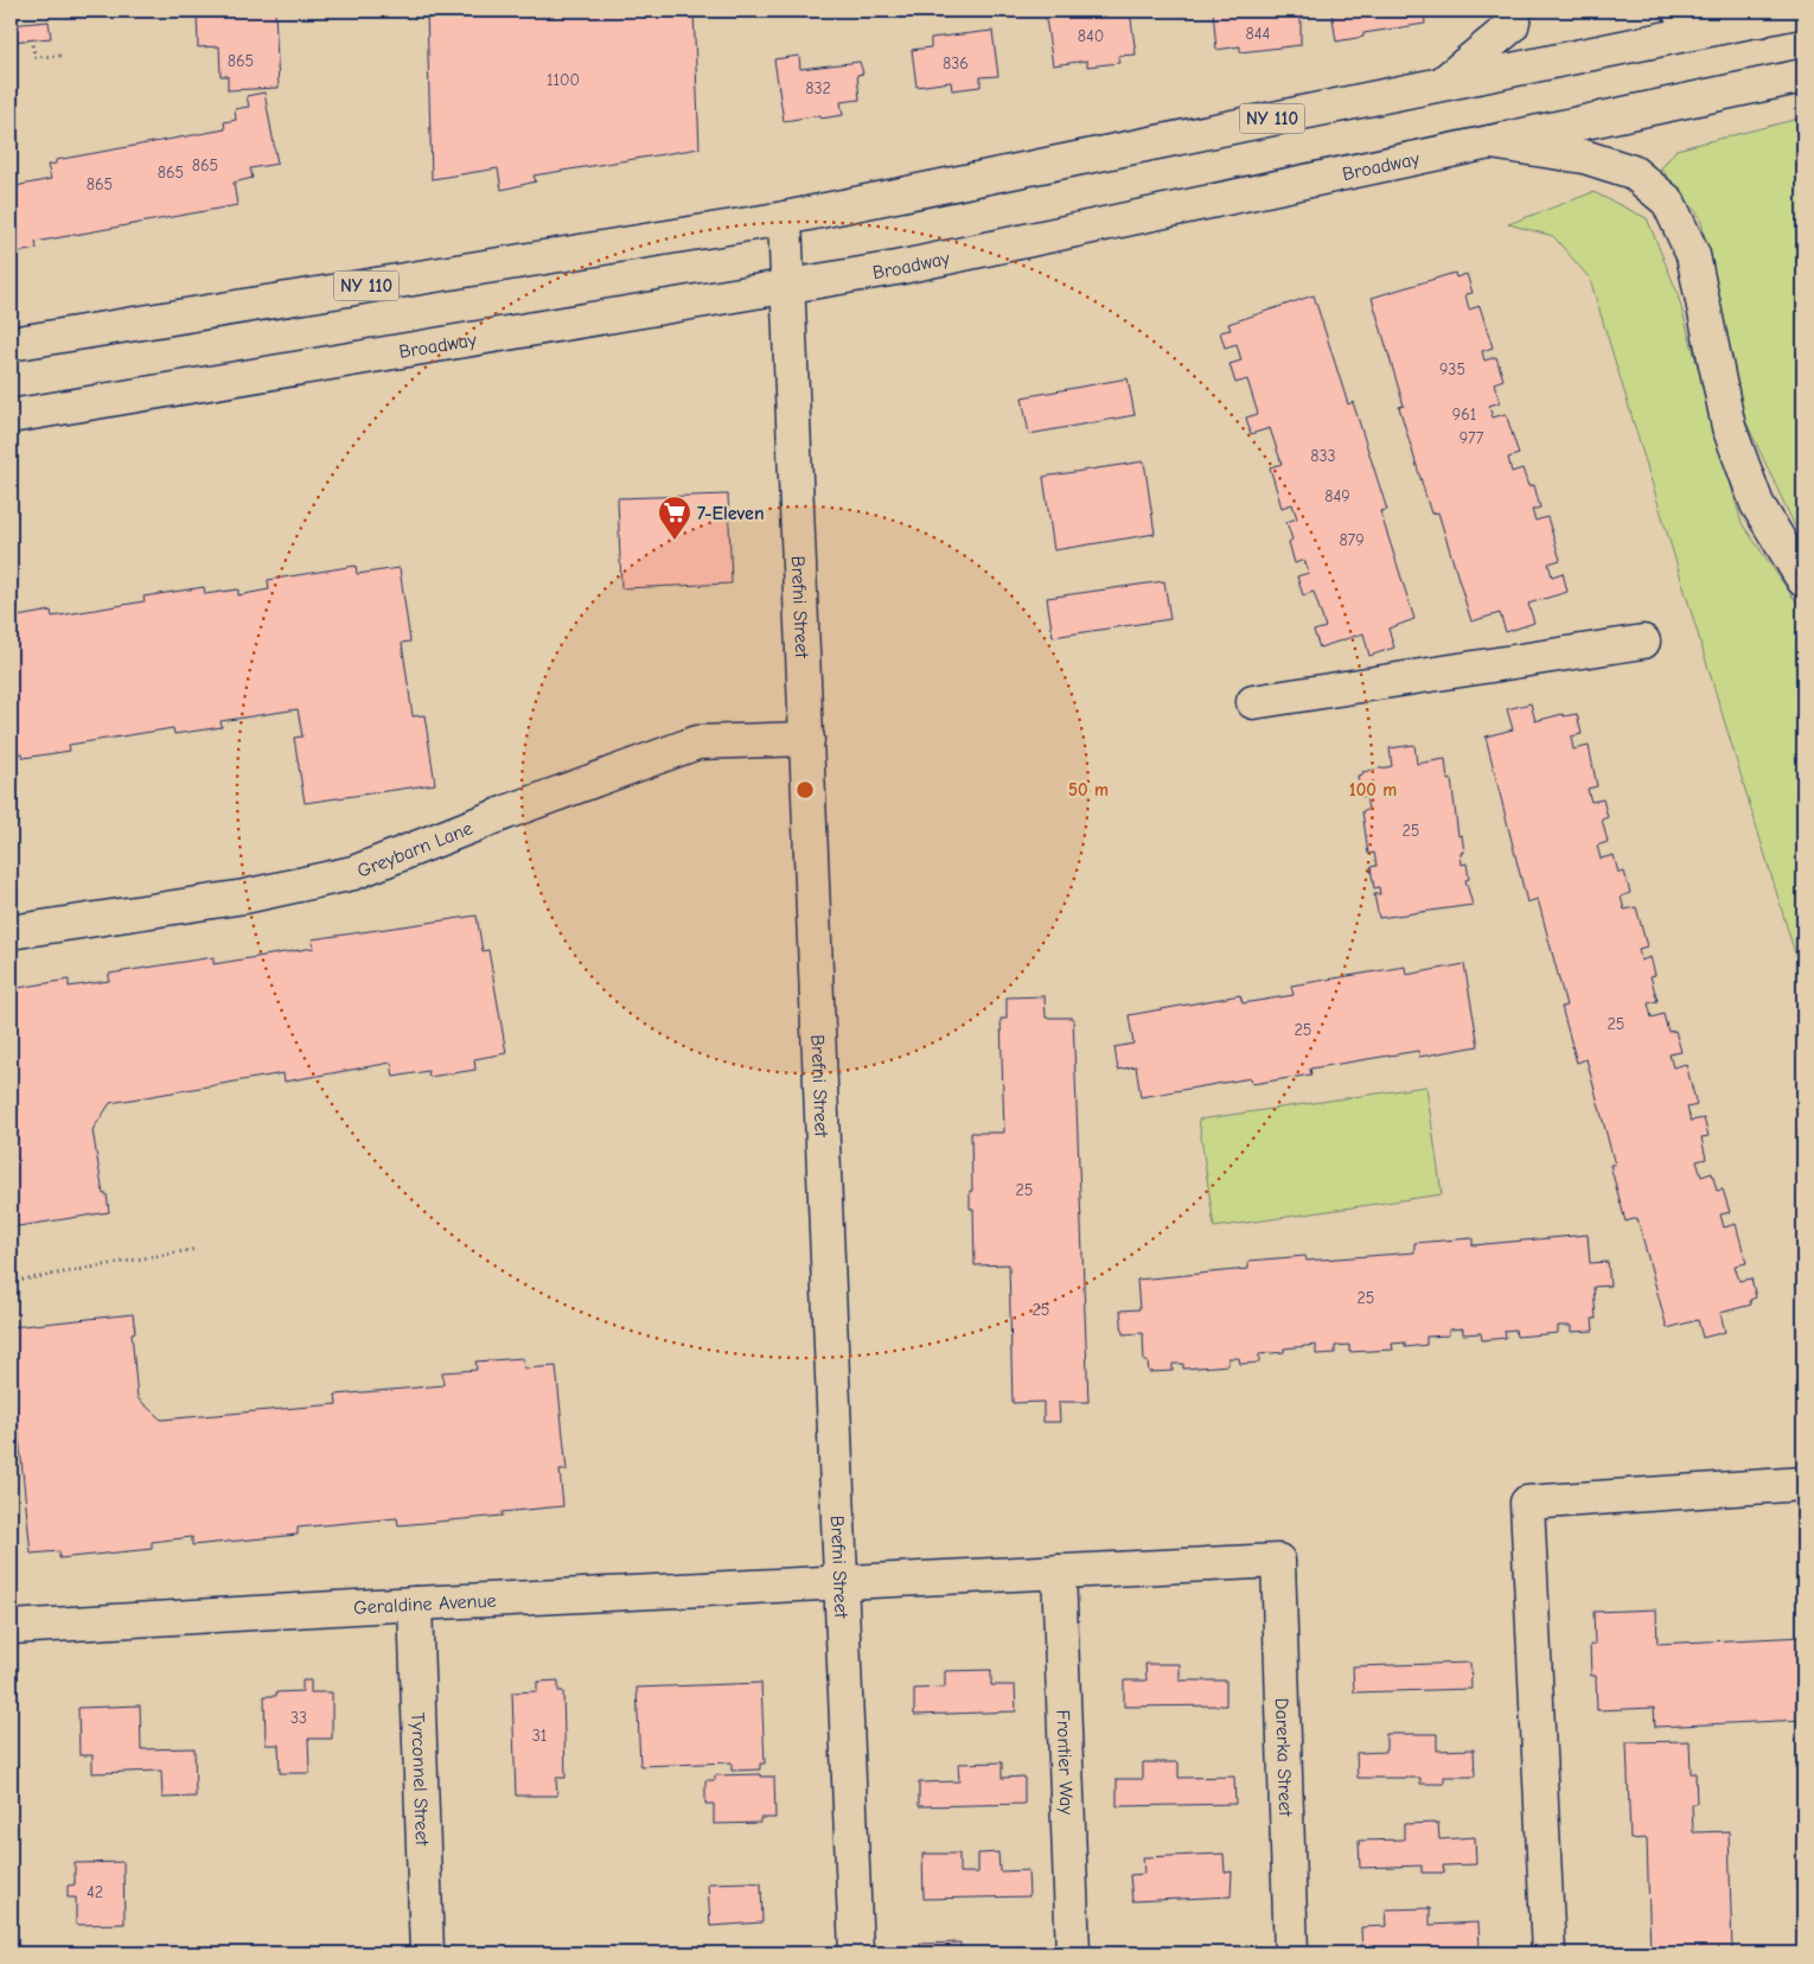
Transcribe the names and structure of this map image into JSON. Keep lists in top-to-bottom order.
{
  "streets": {
    "main road": [
      "NY 110",
      "Broadway",
      "Brefni Street",
      "Greybarn Lane",
      "Geraldine Avenue",
      "Darerka Street",
      "Frontier Way",
      "Tyrconnel Street"
    ]
  },
  "crossings": [
    ["NY 110", "Brefni Street"],
    ["Broadway", "Brefni Street"],
    ["Brefni Street", "Greybarn Lane"],
    ["Brefni Street", "Geraldine Avenue"],
    ["Geraldine Avenue", "Tyrconnel Street"],
    ["Darerka Street", "Frontier Way"]
  ],
  "places": {
    "supermarket": ["7-Eleven"]
  },
  "house_numbers": [
    "844",
    "840",
    "865",
    "836",
    "1100",
    "832",
    "865",
    "865",
    "865",
    "935",
    "961",
    "977",
    "833",
    "849",
    "879",
    "25",
    "25",
    "25",
    "25",
    "25",
    "25",
    "33",
    "31",
    "42"
  ],
  "rings": ["50 m", "100 m"]
}
